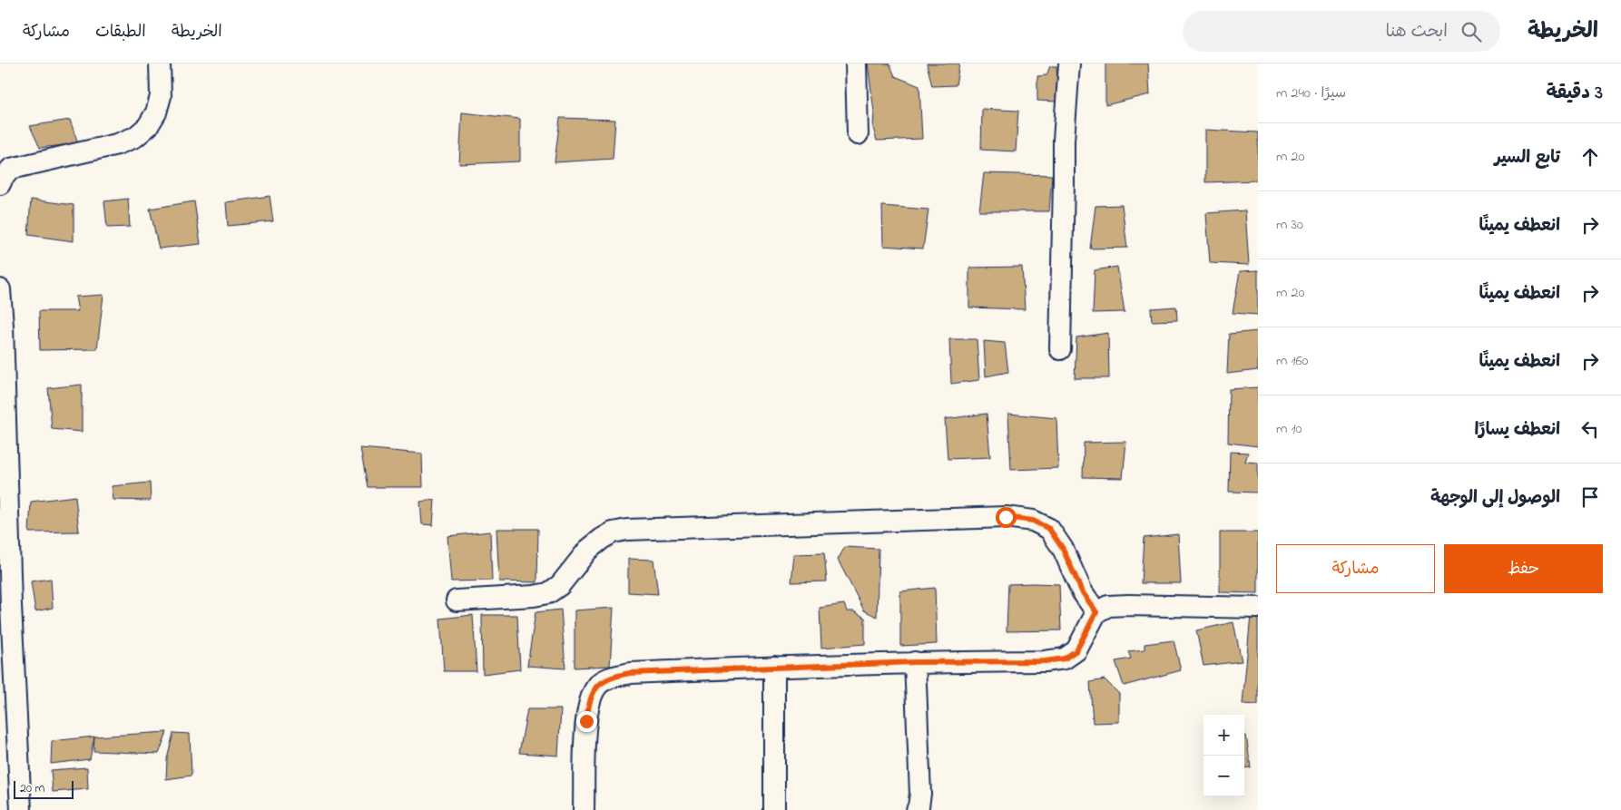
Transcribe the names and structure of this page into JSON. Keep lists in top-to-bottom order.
{
  "scale_bar": "20 m",
  "page": {
    "header": "الخريطة",
    "search": "ابحث هنا",
    "nav": ["الخريطة", "الطبقات", "مشاركة"],
    "heading": ["3 دقيقة", "سيرًا · 240 m"],
    "list": [
      ["تابع السير", "20 m"],
      ["انعطف يمينًا", "30 m"],
      ["انعطف يمينًا", "20 m"],
      ["انعطف يمينًا", "160 m"],
      ["انعطف يسارًا", "10 m"],
      "الوصول إلى الوجهة"
    ],
    "buttons": ["حفظ", "مشاركة"],
    "map_buttons": ["+", "−"],
    "scale": "20 m"
  }
}
